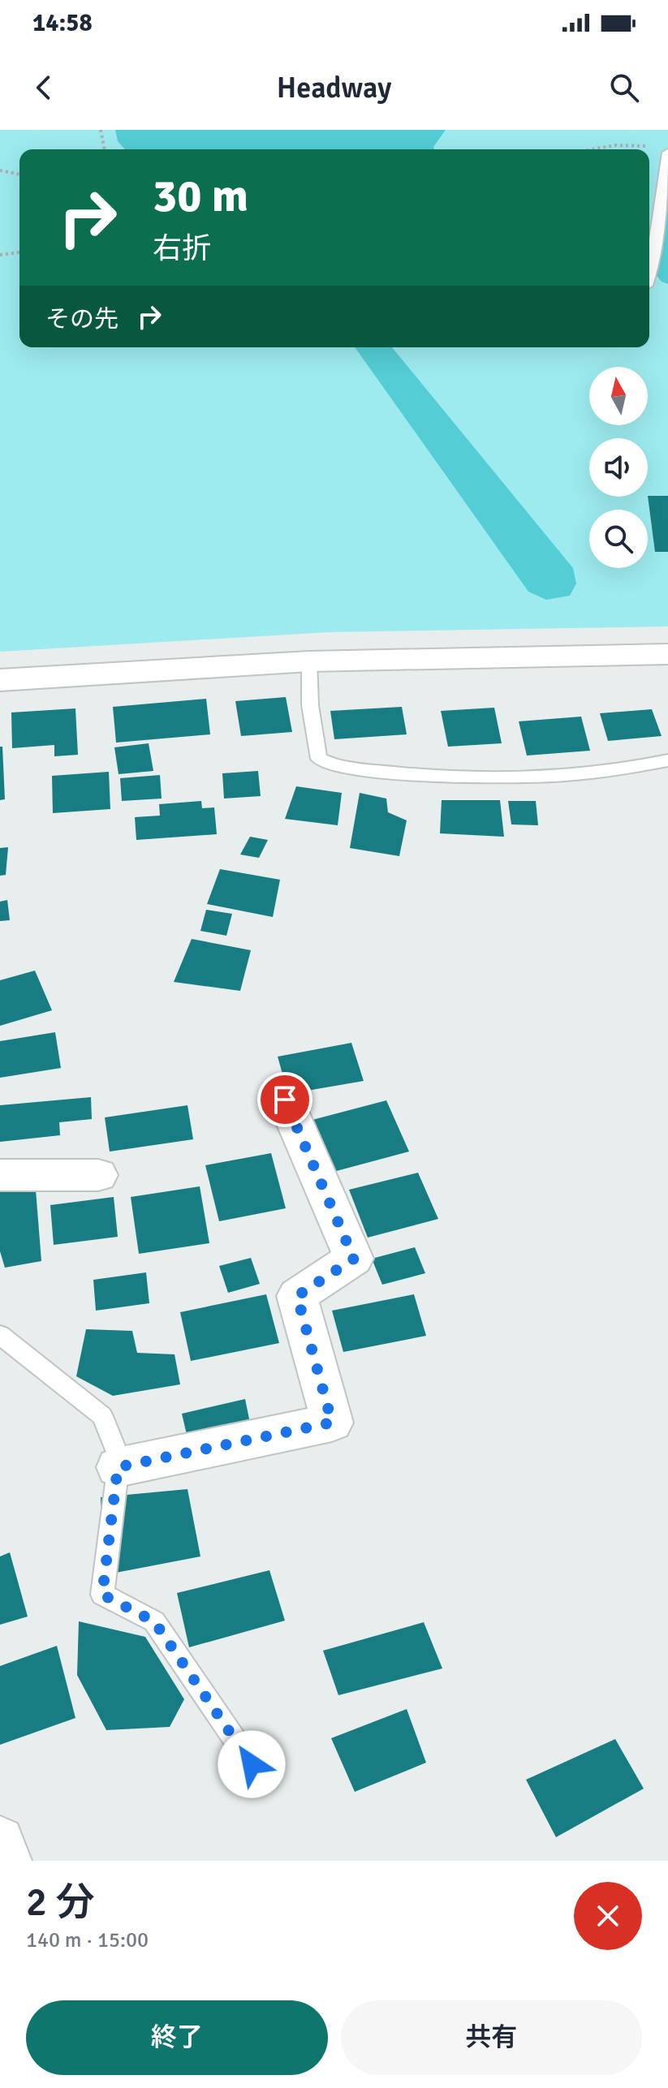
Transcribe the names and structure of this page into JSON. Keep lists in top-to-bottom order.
{
  "north": "top",
  "page": {
    "status": "14:58",
    "header": "Headway",
    "turn": ["30 m", "右折"],
    "then": "その先",
    "heading": ["2 分", "140 m · 15:00"],
    "buttons": ["終了", "共有"]
  }
}
